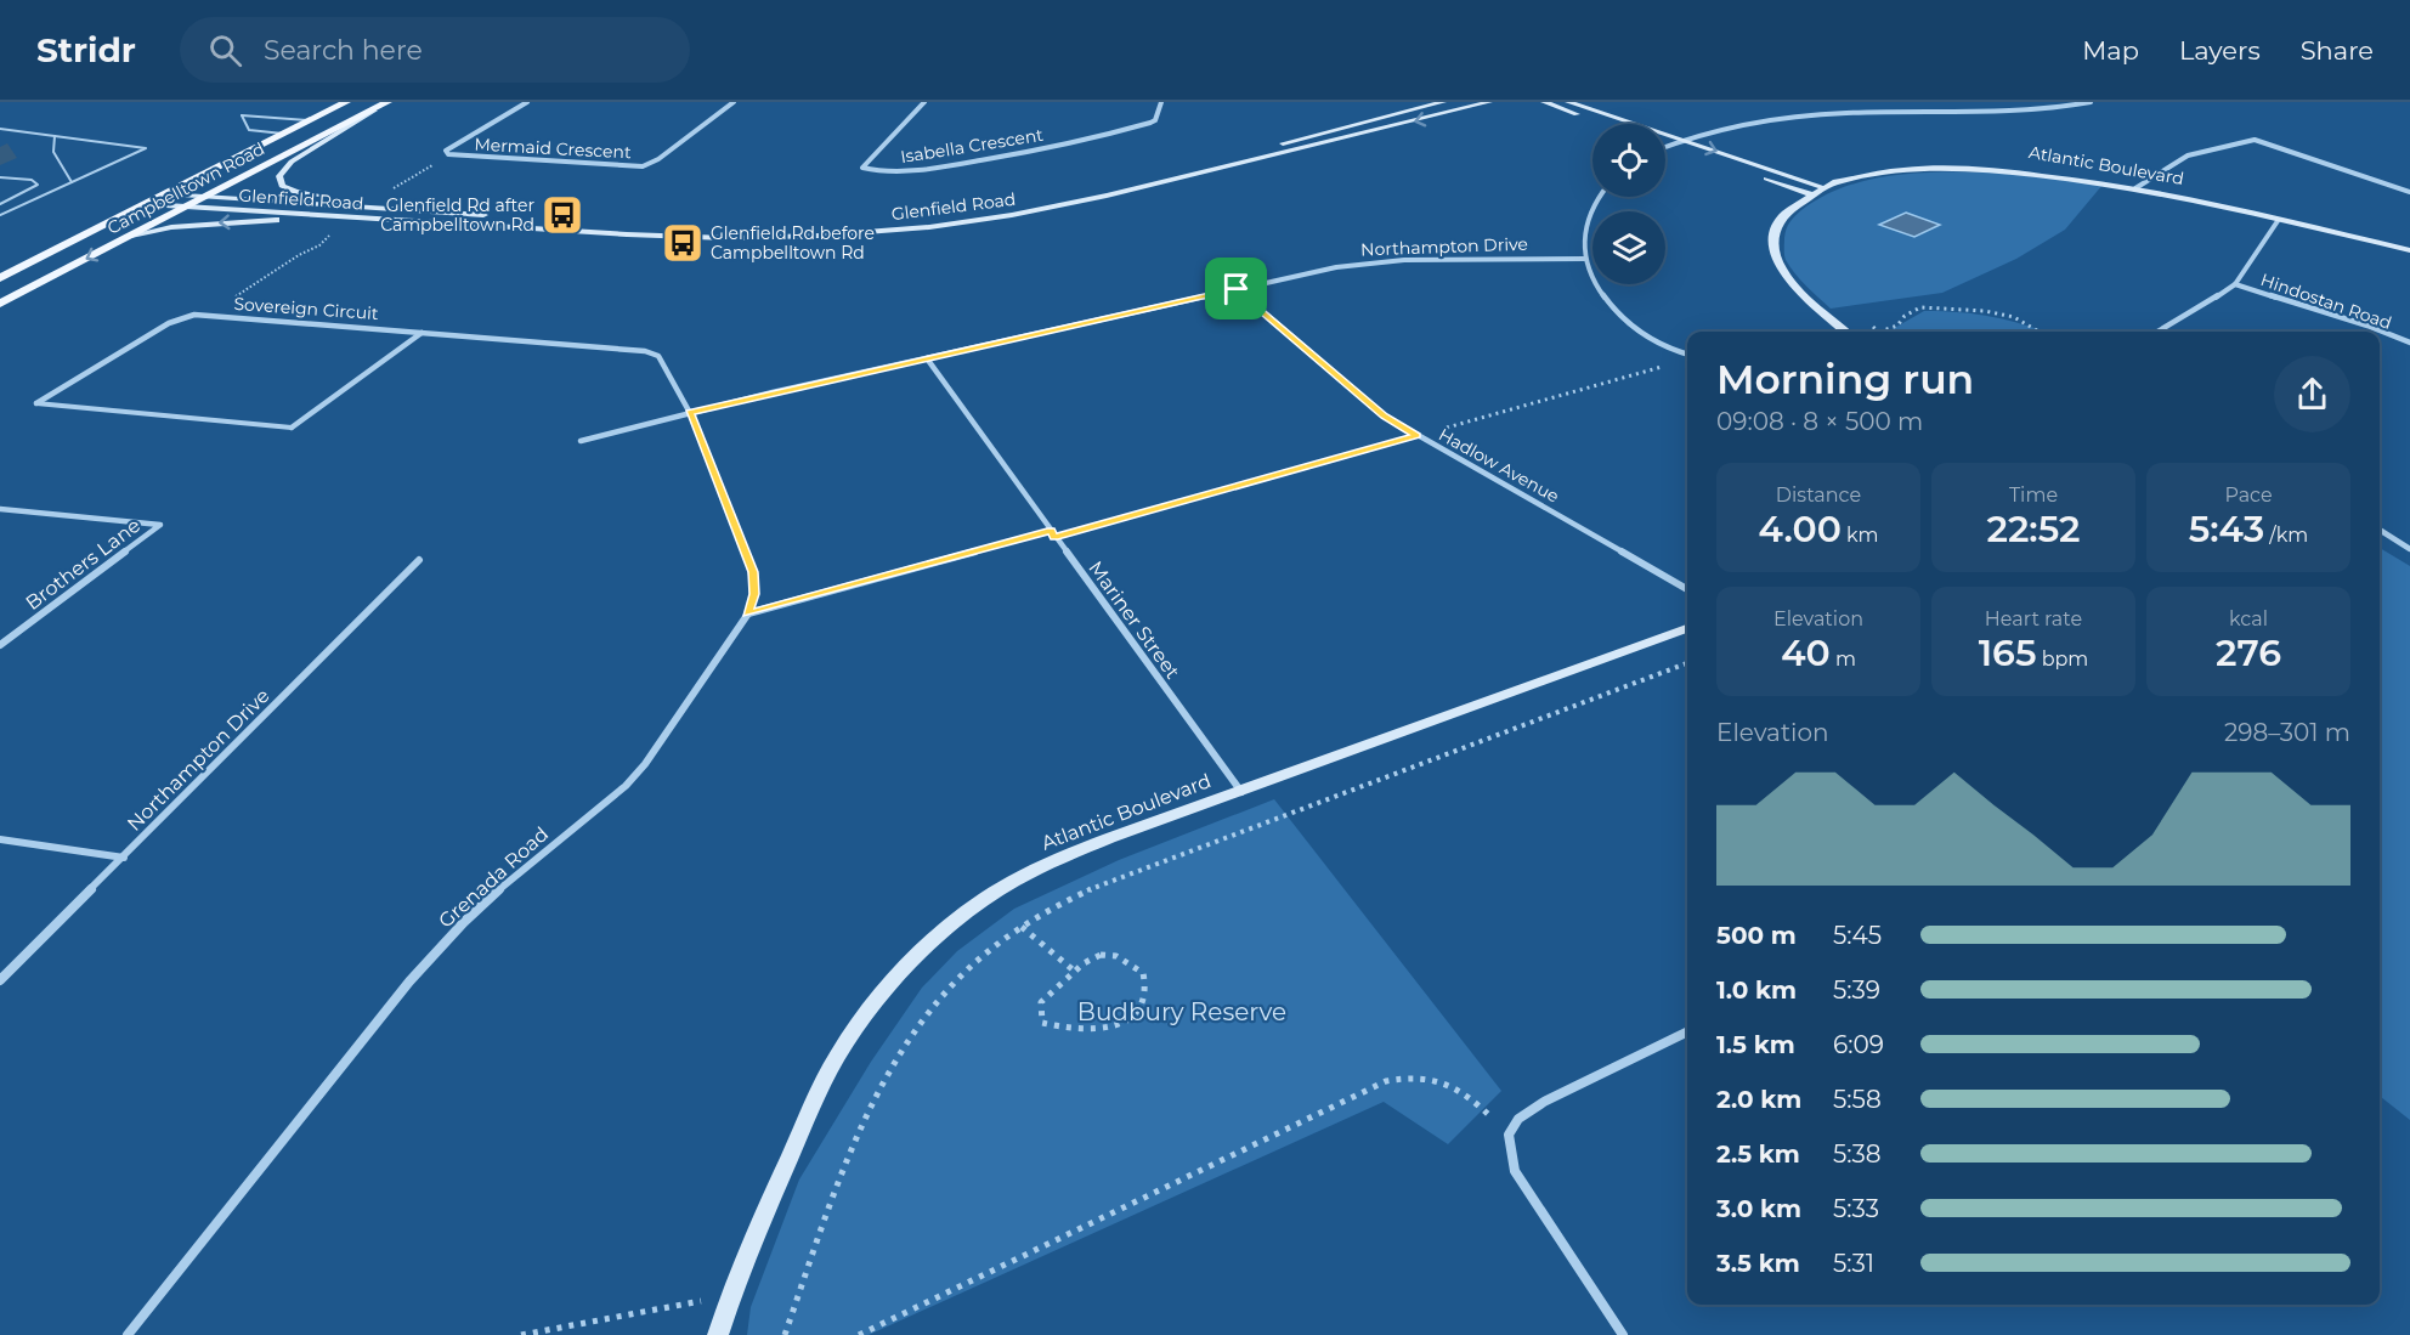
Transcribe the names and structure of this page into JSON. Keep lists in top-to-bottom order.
{
  "streets": {
    "main road": ["Atlantic Boulevard", "Campbelltown Road", "Glenfield Road"],
    "street": [
      "Isabella Crescent",
      "Mermaid Crescent",
      "Northampton Drive",
      "Hindostan Road",
      "Sovereign Circuit",
      "Hadlow Avenue",
      "Brothers Lane",
      "Mariner Street",
      "Grenada Road"
    ]
  },
  "crossings": [
    ["Atlantic Boulevard", "Mariner Street"],
    ["Campbelltown Road", "Glenfield Road"],
    ["Northampton Drive", "Sovereign Circuit"],
    ["Northampton Drive", "Hadlow Avenue"],
    ["Northampton Drive", "Mariner Street"],
    ["Northampton Drive", "Grenada Road"],
    ["Sovereign Circuit", "Grenada Road"]
  ],
  "parks": ["Budbury Reserve"],
  "places": {
    "bus stop": ["Glenfield Rd after Campbelltown Rd", "Glenfield Rd before Campbelltown Rd"]
  },
  "page": {
    "header": "Stridr",
    "search": "Search here",
    "nav": ["Map", "Layers", "Share"],
    "heading": ["Morning run", "09:08 · 8 × 500 m"],
    "stats": [
      ["Distance", "4.00 km"],
      ["Time", "22:52"],
      ["Pace", "5:43 /km"],
      ["Elevation", "40 m"],
      ["Heart rate", "165 bpm"],
      ["kcal", "276"]
    ],
    "chart": ["Elevation", "298–301 m"],
    "list": [
      {
        "name": "500 m",
        "note": "5:45"
      },
      {
        "name": "1.0 km",
        "note": "5:39"
      },
      {
        "name": "1.5 km",
        "note": "6:09"
      },
      {
        "name": "2.0 km",
        "note": "5:58"
      },
      {
        "name": "2.5 km",
        "note": "5:38"
      },
      {
        "name": "3.0 km",
        "note": "5:33"
      },
      {
        "name": "3.5 km",
        "note": "5:31"
      }
    ]
  }
}
